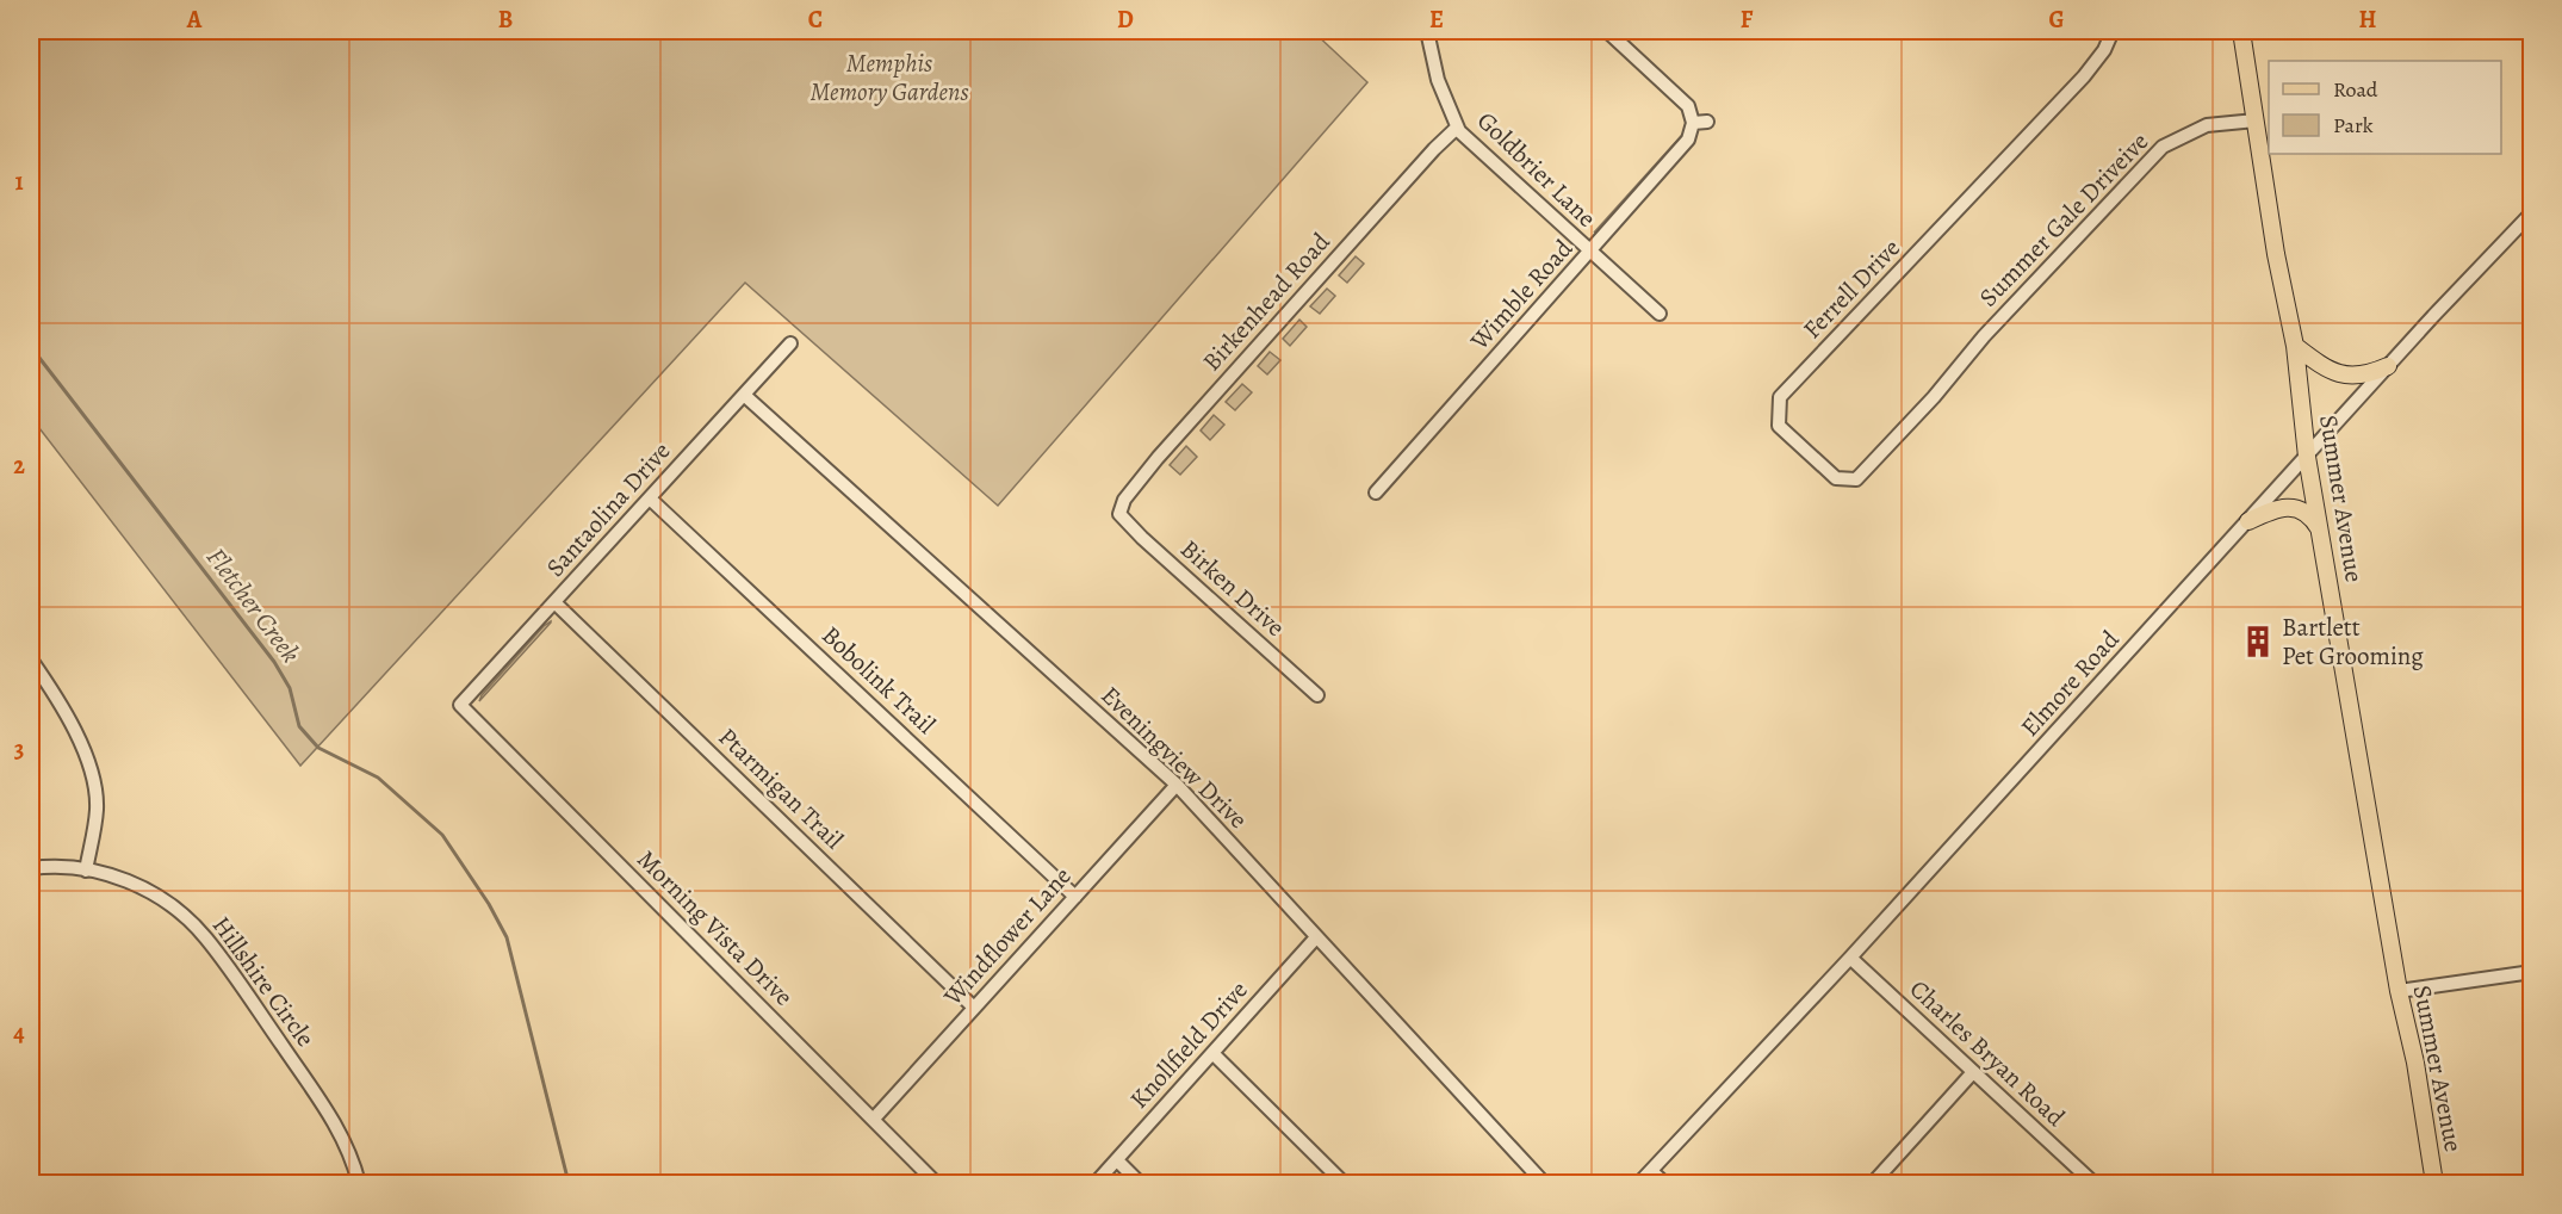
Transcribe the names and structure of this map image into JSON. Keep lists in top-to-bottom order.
{
  "streets": {
    "main road": ["Summer Avenue"],
    "street": [
      "Goldbrier Lane",
      "Summer Gale Driveive",
      "Ferrell Drive",
      "Wimble Road",
      "Birkenhead Road",
      "Santaolina Drive",
      "Birken Drive",
      "Bobolink Trail",
      "Elmore Road",
      "Eveningview Drive",
      "Ptarmigan Trail",
      "Morning Vista Drive",
      "Windflower Lane",
      "Hillshire Circle",
      "Knollfield Drive",
      "Charles Bryan Road"
    ]
  },
  "crossings": [
    ["Goldbrier Lane", "Wimble Road"],
    ["Goldbrier Lane", "Birkenhead Road"],
    ["Summer Gale Driveive", "Ferrell Drive"],
    ["Summer Gale Driveive", "Summer Avenue"],
    ["Birkenhead Road", "Birken Drive"],
    ["Summer Avenue", "Elmore Road"],
    ["Santaolina Drive", "Bobolink Trail"],
    ["Santaolina Drive", "Eveningview Drive"],
    ["Santaolina Drive", "Ptarmigan Trail"],
    ["Santaolina Drive", "Morning Vista Drive"],
    ["Bobolink Trail", "Windflower Lane"],
    ["Elmore Road", "Charles Bryan Road"],
    ["Eveningview Drive", "Windflower Lane"],
    ["Eveningview Drive", "Knollfield Drive"],
    ["Ptarmigan Trail", "Windflower Lane"],
    ["Morning Vista Drive", "Windflower Lane"]
  ],
  "water": ["Fletcher Creek"],
  "parks": ["Memphis Memory Gardens"],
  "places": {
    "building": ["Bartlett Pet Grooming"]
  },
  "legend": ["Road", "Park"],
  "grid": {
    "columns": [
      "A",
      "B",
      "C",
      "D",
      "E",
      "F",
      "G",
      "H"
    ],
    "rows": [
      "1",
      "2",
      "3",
      "4"
    ]
  }
}
